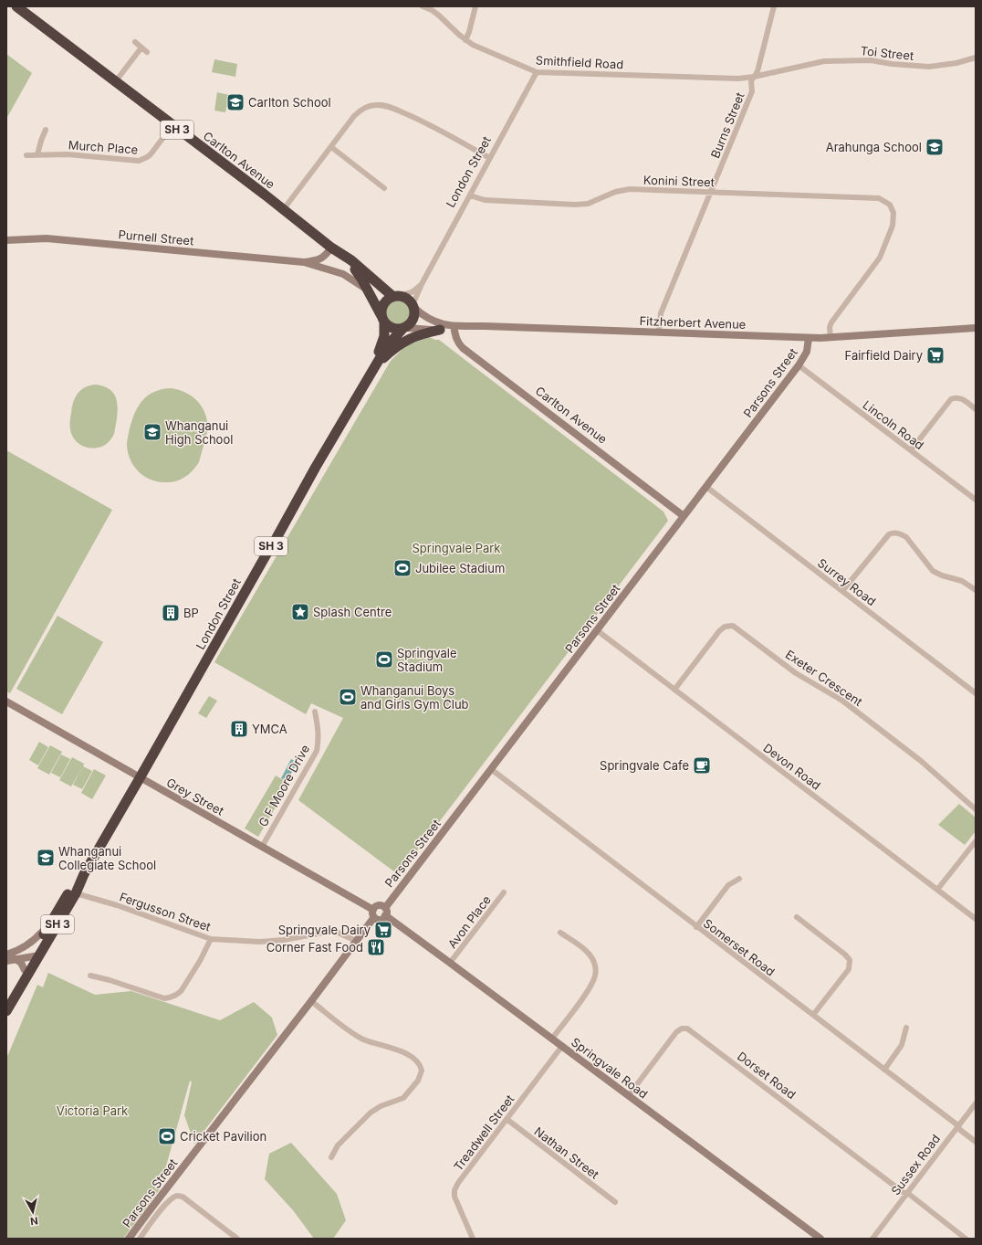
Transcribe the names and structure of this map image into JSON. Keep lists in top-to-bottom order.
{
  "streets": {
    "highway": ["SH 3", "Carlton Avenue", "London Street"],
    "main road": [
      "Purnell Street",
      "Fitzherbert Avenue",
      "Parsons Street",
      "Grey Street",
      "Springvale Road"
    ],
    "street": [
      "Toi Street",
      "Smithfield Road",
      "Burns Street",
      "Murch Place",
      "Konini Street",
      "Lincoln Road",
      "Surrey Road",
      "Exeter Crescent",
      "Devon Road",
      "G F Moore Drive",
      "Fergusson Street",
      "Avon Place",
      "Somerset Road",
      "Dorset Road",
      "Treadwell Street",
      "Nathan Street",
      "Sussex Road"
    ]
  },
  "crossings": [
    ["Toi Street", "Smithfield Road"],
    ["Toi Street", "Burns Street"],
    ["Smithfield Road", "Burns Street"],
    ["Smithfield Road", "London Street"],
    ["Burns Street", "Konini Street"],
    ["Burns Street", "Fitzherbert Avenue"],
    ["SH 3", "Carlton Avenue"],
    ["SH 3", "London Street"],
    ["SH 3", "Fitzherbert Avenue"],
    ["Murch Place", "Carlton Avenue"],
    ["Carlton Avenue", "London Street"],
    ["Carlton Avenue", "Purnell Street"],
    ["Carlton Avenue", "Fitzherbert Avenue"],
    ["Carlton Avenue", "Parsons Street"],
    ["London Street", "Konini Street"],
    ["London Street", "Fitzherbert Avenue"],
    ["London Street", "Grey Street"],
    ["London Street", "Fergusson Street"],
    ["Konini Street", "Fitzherbert Avenue"],
    ["Fitzherbert Avenue", "Parsons Street"],
    ["Parsons Street", "Lincoln Road"],
    ["Parsons Street", "Surrey Road"],
    ["Parsons Street", "Devon Road"],
    ["Parsons Street", "Grey Street"],
    ["Parsons Street", "Fergusson Street"],
    ["Parsons Street", "Somerset Road"],
    ["Parsons Street", "Springvale Road"],
    ["Exeter Crescent", "Devon Road"],
    ["G F Moore Drive", "Grey Street"],
    ["Grey Street", "Springvale Road"],
    ["Avon Place", "Springvale Road"],
    ["Somerset Road", "Sussex Road"],
    ["Springvale Road", "Dorset Road"],
    ["Springvale Road", "Treadwell Street"],
    ["Dorset Road", "Sussex Road"],
    ["Treadwell Street", "Nathan Street"]
  ],
  "parks": ["Springvale Park", "Victoria Park"],
  "places": {
    "school or university": [
      "Carlton School",
      "Arahunga School",
      "Whanganui High School",
      "Whanganui Collegiate School"
    ],
    "supermarket": ["Fairfield Dairy", "Springvale Dairy"],
    "sports": [
      "Jubilee Stadium",
      "Springvale Stadium",
      "Whanganui Boys and Girls Gym Club",
      "Cricket Pavilion"
    ],
    "place": ["Splash Centre"],
    "building": ["BP", "YMCA"],
    "cafe": ["Springvale Cafe"],
    "restaurant": ["Corner Fast Food"]
  },
  "north": "bottom"
}
